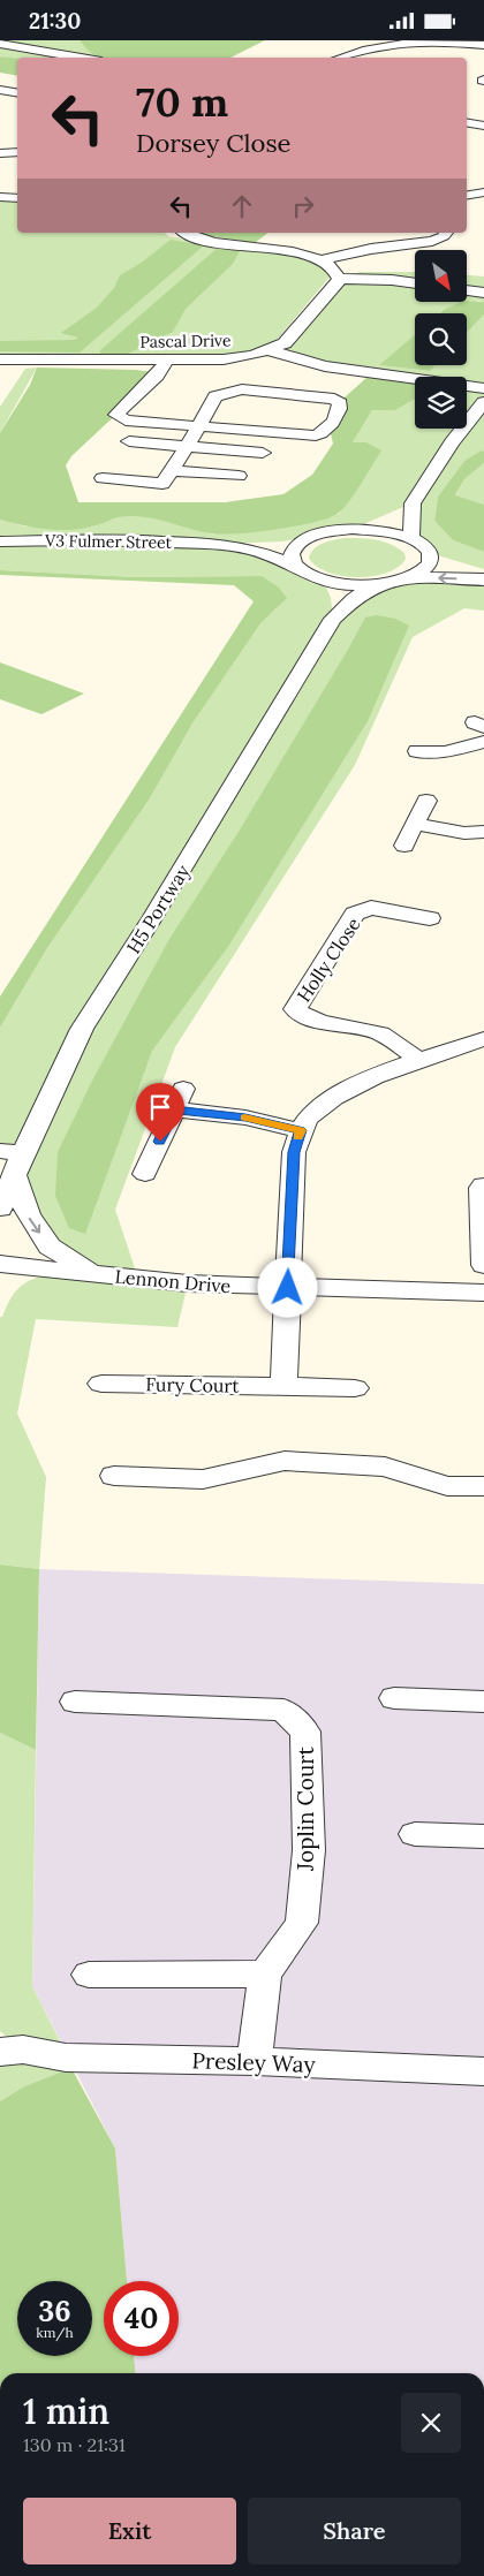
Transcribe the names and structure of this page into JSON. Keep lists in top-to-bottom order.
{
  "streets": {
    "street": [
      "Pascal Drive",
      "V3 Fulmer Street",
      "H5 Portway",
      "Holly Close",
      "Lennon Drive",
      "Fury Court",
      "Joplin Court",
      "Presley Way"
    ]
  },
  "crossings": [
    ["V3 Fulmer Street", "H5 Portway"],
    ["Joplin Court", "Presley Way"]
  ],
  "north": "bottom right",
  "page": {
    "status": "21:30",
    "turn": ["70 m", "Dorsey Close"],
    "speed": "36 km/h",
    "limit": "40",
    "heading": ["1 min", "130 m · 21:31"],
    "buttons": ["Exit", "Share"]
  }
}
